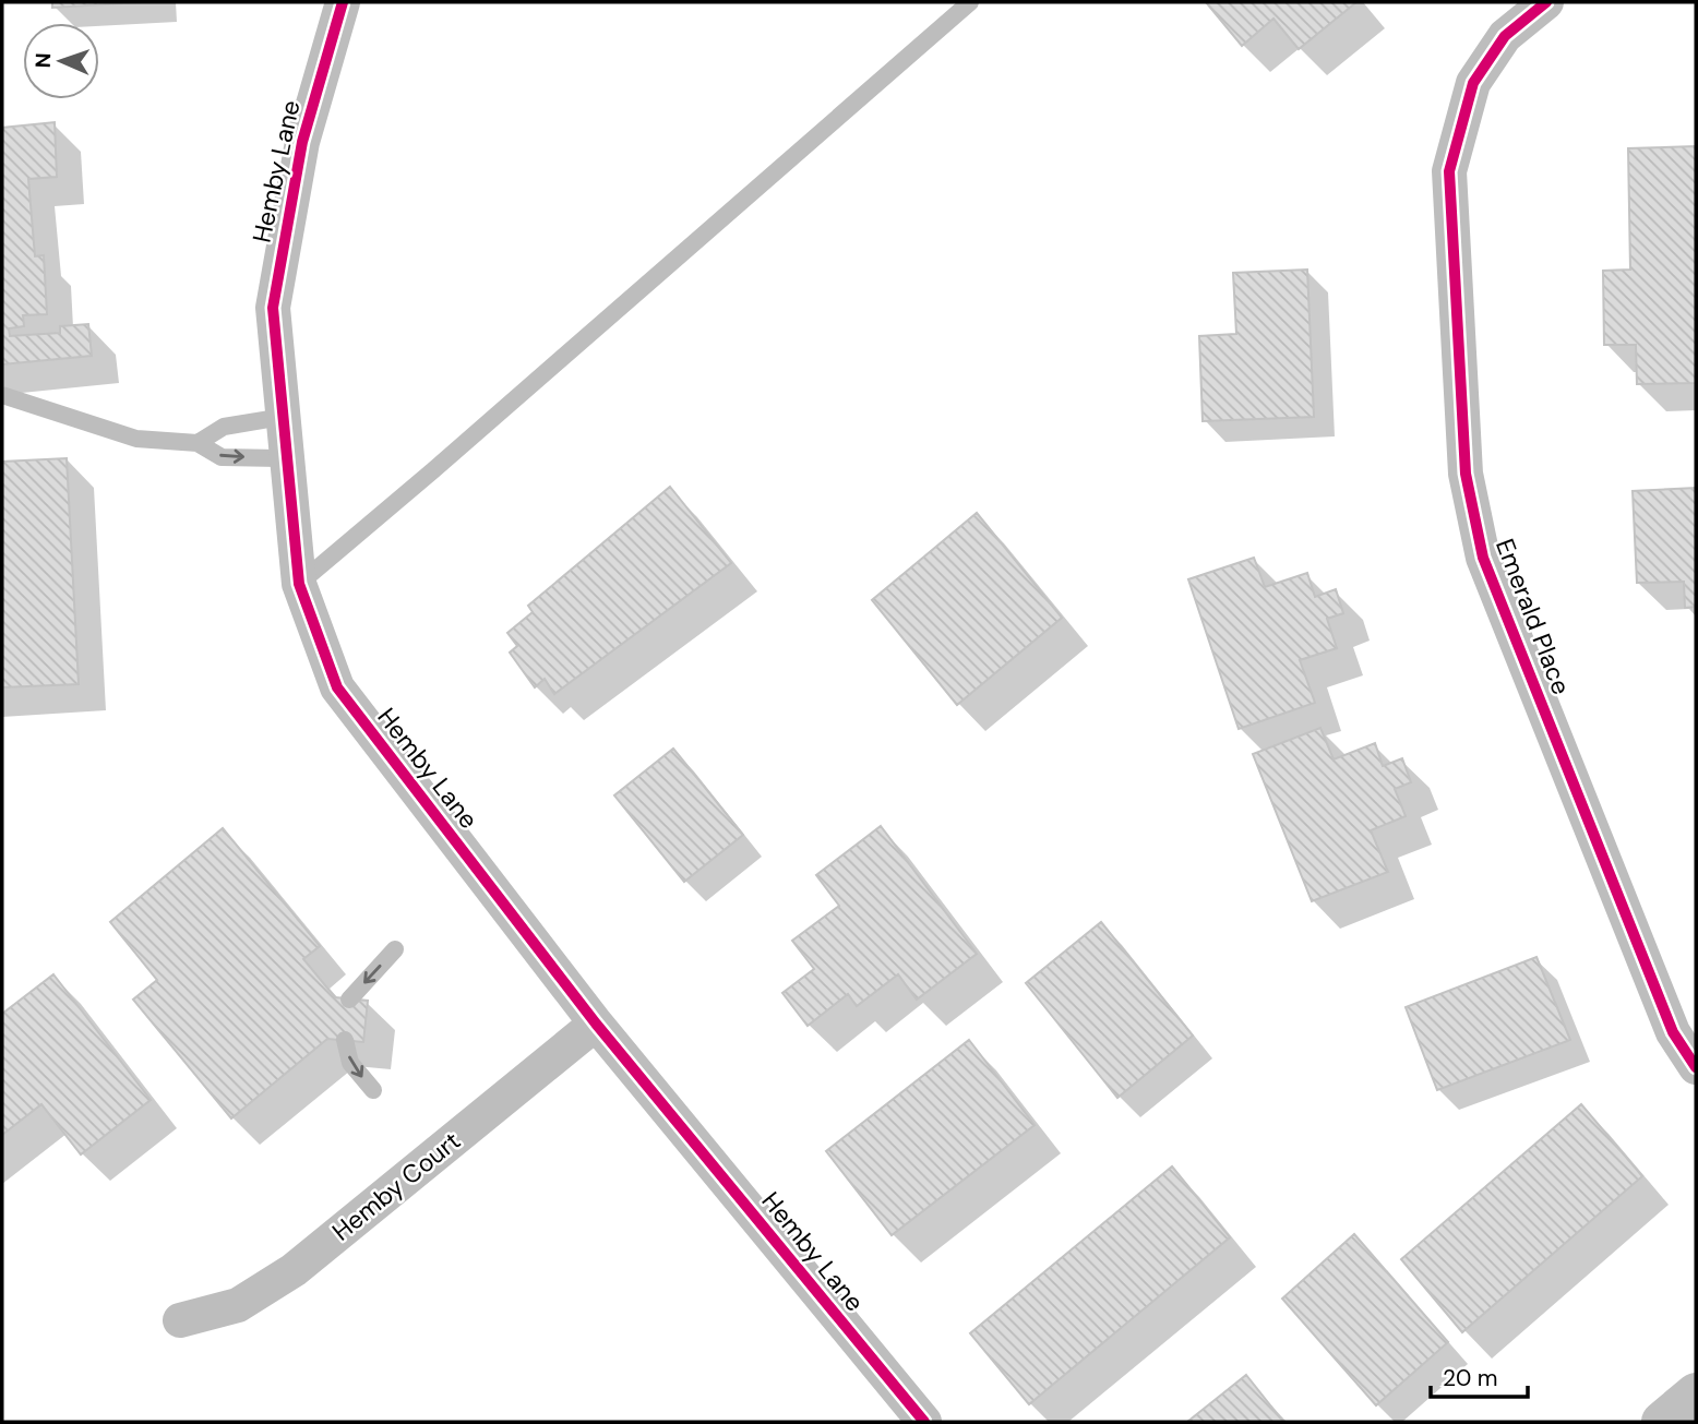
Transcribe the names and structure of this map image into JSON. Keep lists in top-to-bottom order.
{
  "streets": {
    "street": ["Hemby Lane", "Emerald Place", "Hemby Court"]
  },
  "crossings": [
    ["Hemby Lane", "Hemby Court"]
  ],
  "scale_bar": "20 m",
  "north": "left"
}
